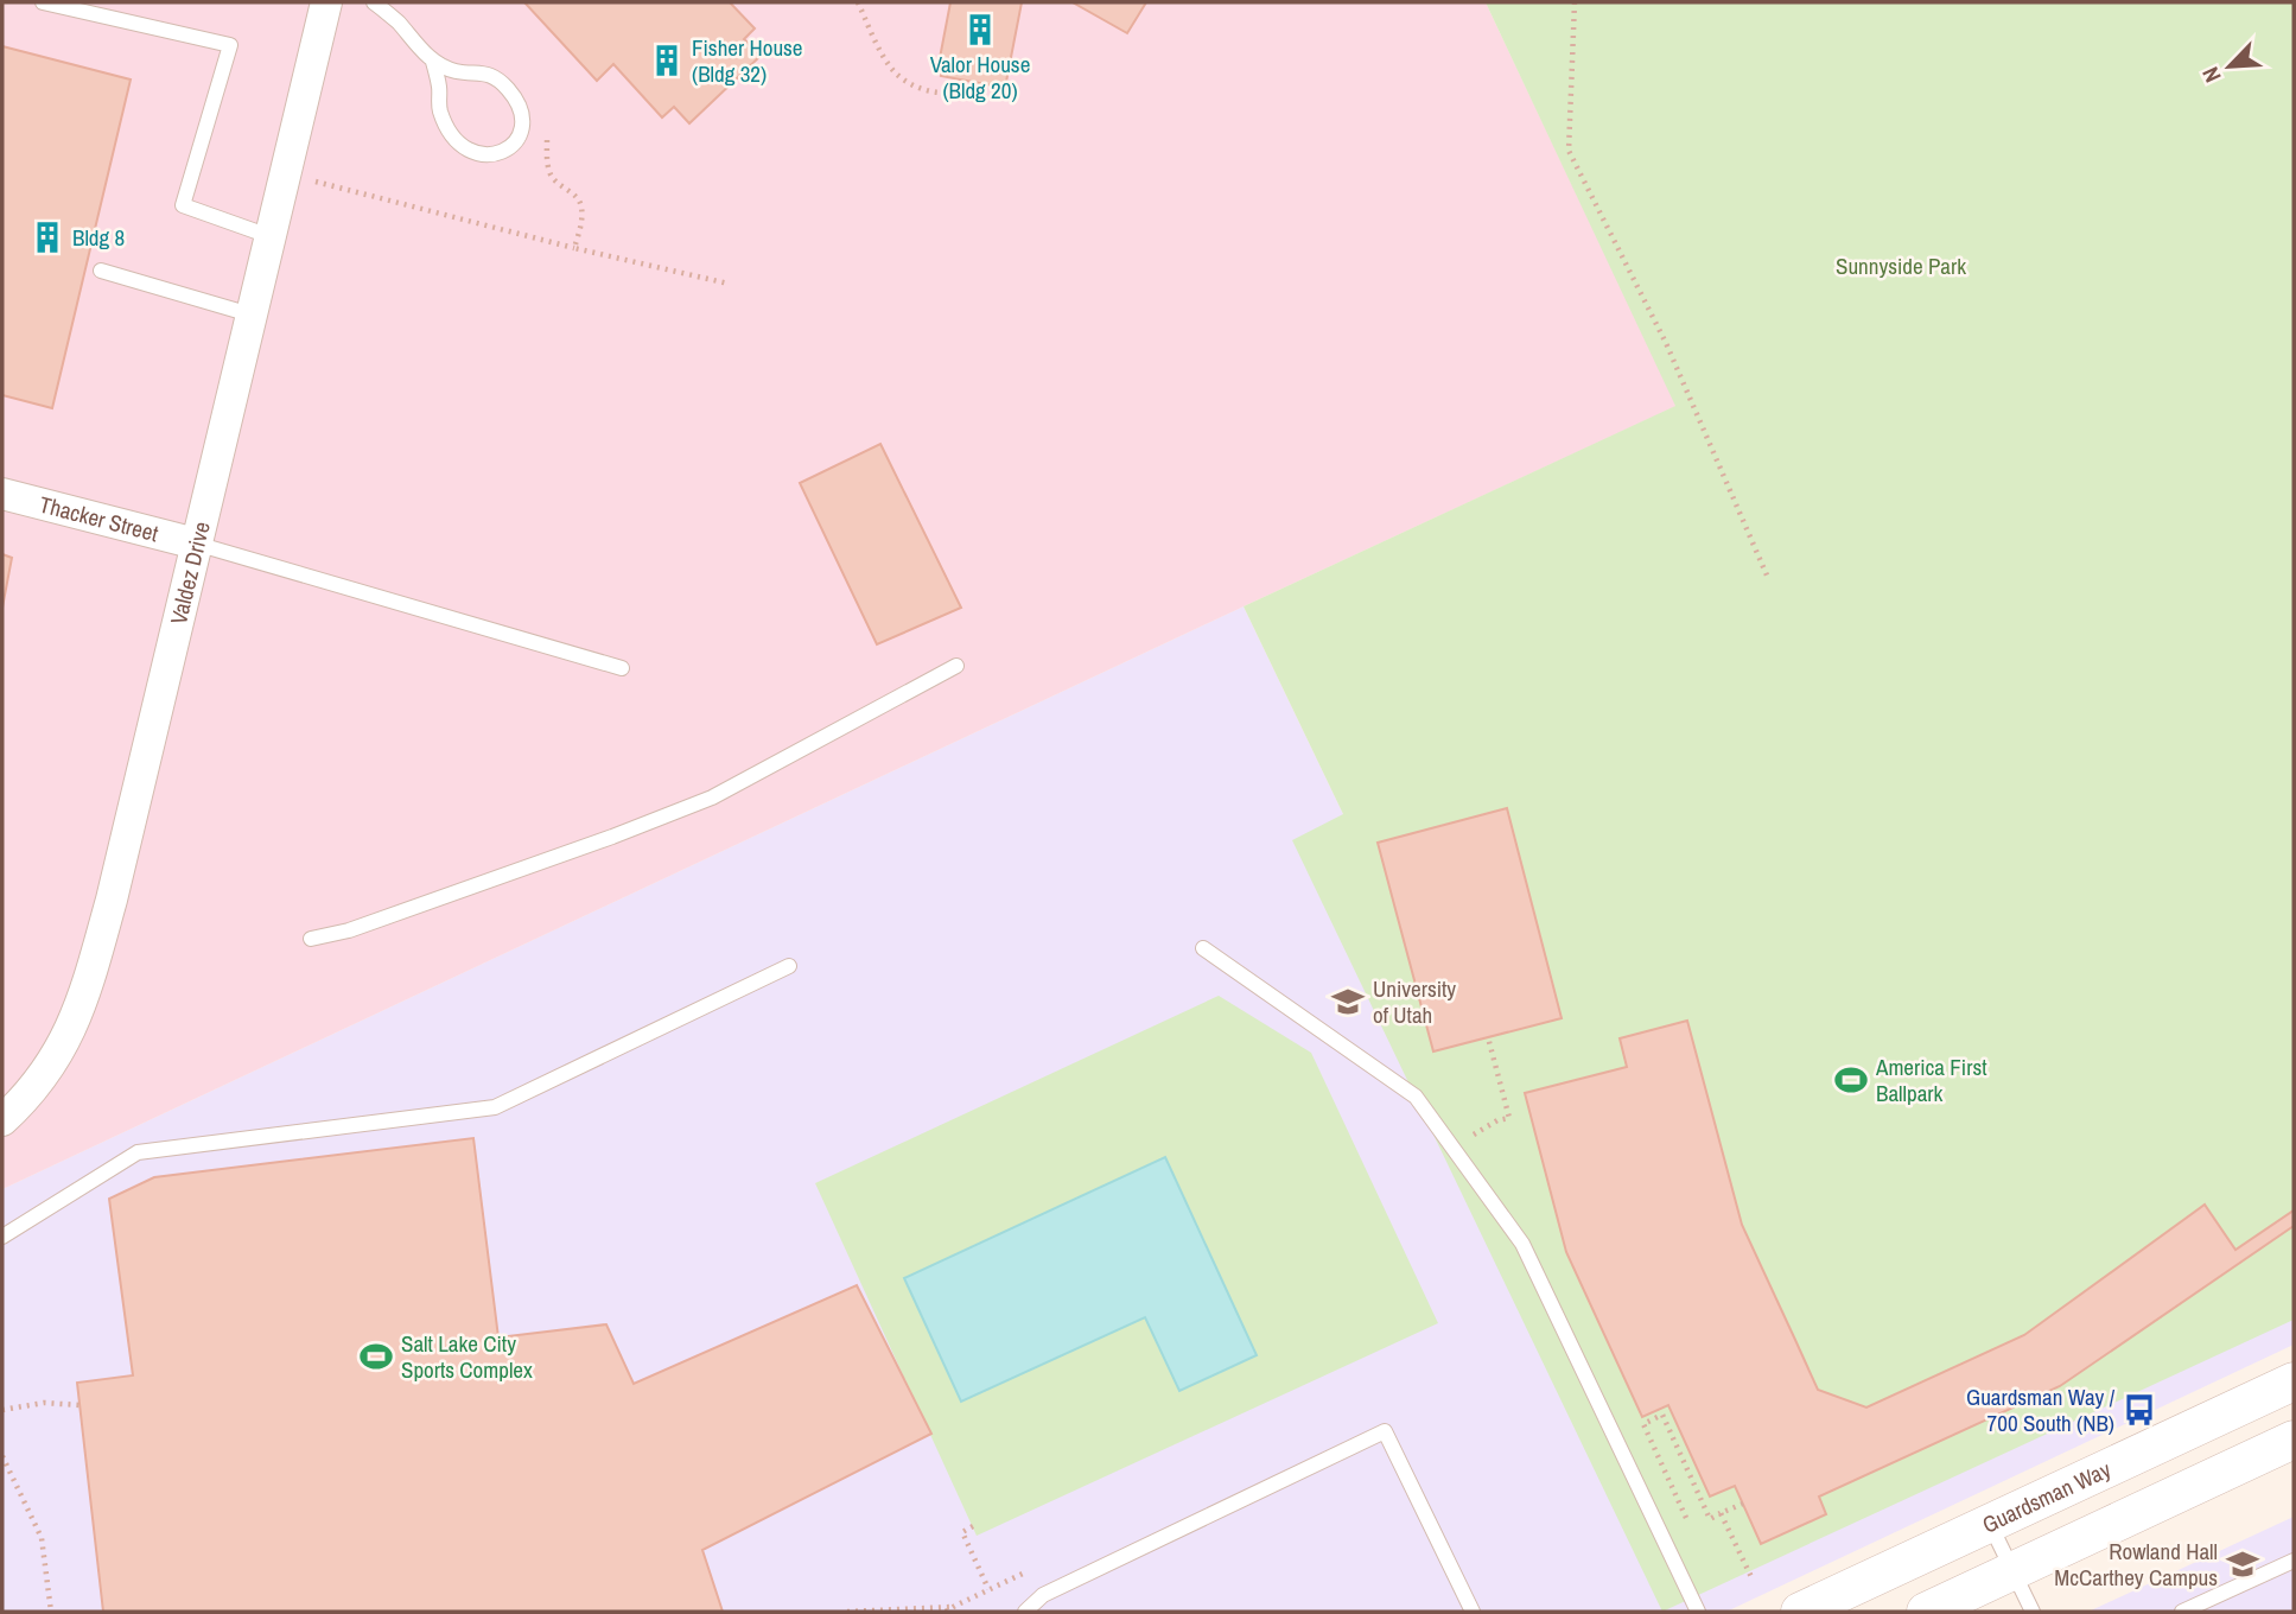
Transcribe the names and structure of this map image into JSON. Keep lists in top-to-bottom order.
{
  "streets": {
    "street": ["Thacker Street", "Valdez Drive", "Guardsman Way"]
  },
  "crossings": [
    ["Thacker Street", "Valdez Drive"]
  ],
  "parks": ["Sunnyside Park"],
  "places": {
    "building": ["Valor House (Bldg 20)", "Fisher House (Bldg 32)", "Bldg 8"],
    "school or university": ["University of Utah", "Rowland Hall McCarthey Campus"],
    "sports": ["America First Ballpark", "Salt Lake City Sports Complex"],
    "bus stop": ["Guardsman Way / 700 South (NB)"]
  },
  "north": "bottom left"
}
